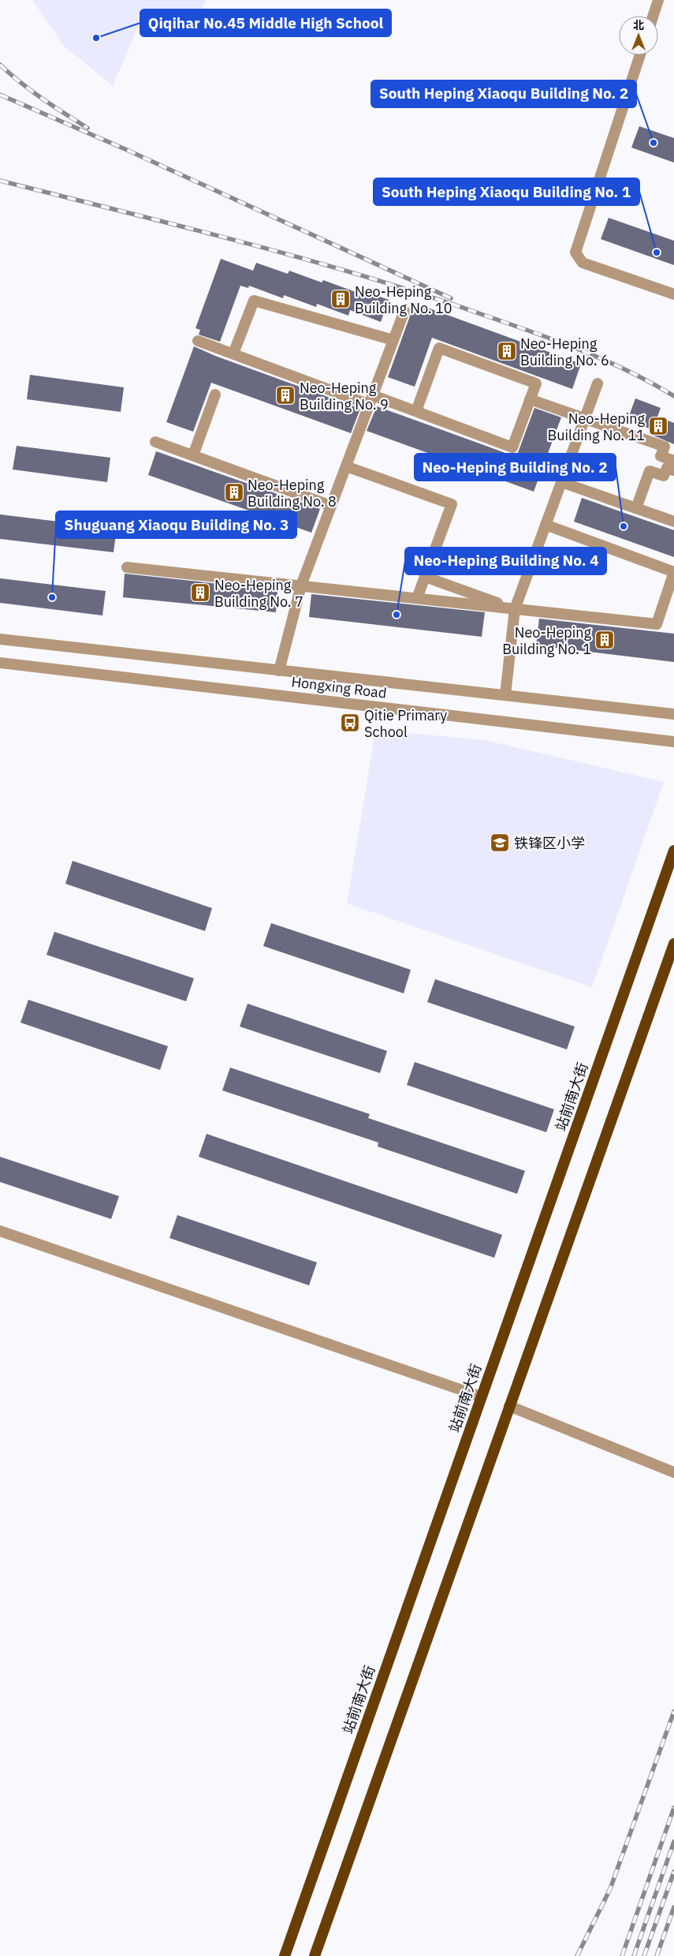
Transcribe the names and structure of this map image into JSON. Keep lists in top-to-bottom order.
{
  "streets": {
    "highway": ["站前南大街"],
    "street": ["Hongxing Road"]
  },
  "places": {
    "other": [
      "Qiqihar No.45 Middle High School",
      "South Heping Xiaoqu Building No. 2",
      "South Heping Xiaoqu Building No. 1",
      "Neo-Heping Building No. 2",
      "Shuguang Xiaoqu Building No. 3",
      "Neo-Heping Building No. 4"
    ],
    "building": [
      "Neo-Heping Building No. 10",
      "Neo-Heping Building No. 6",
      "Neo-Heping Building No. 9",
      "Neo-Heping Building No. 11",
      "Neo-Heping Building No. 8",
      "Neo-Heping Building No. 7",
      "Neo-Heping Building No. 1"
    ],
    "bus stop": ["Qitie Primary School"],
    "school or university": ["铁锋区小学"]
  },
  "north": "top"
}
